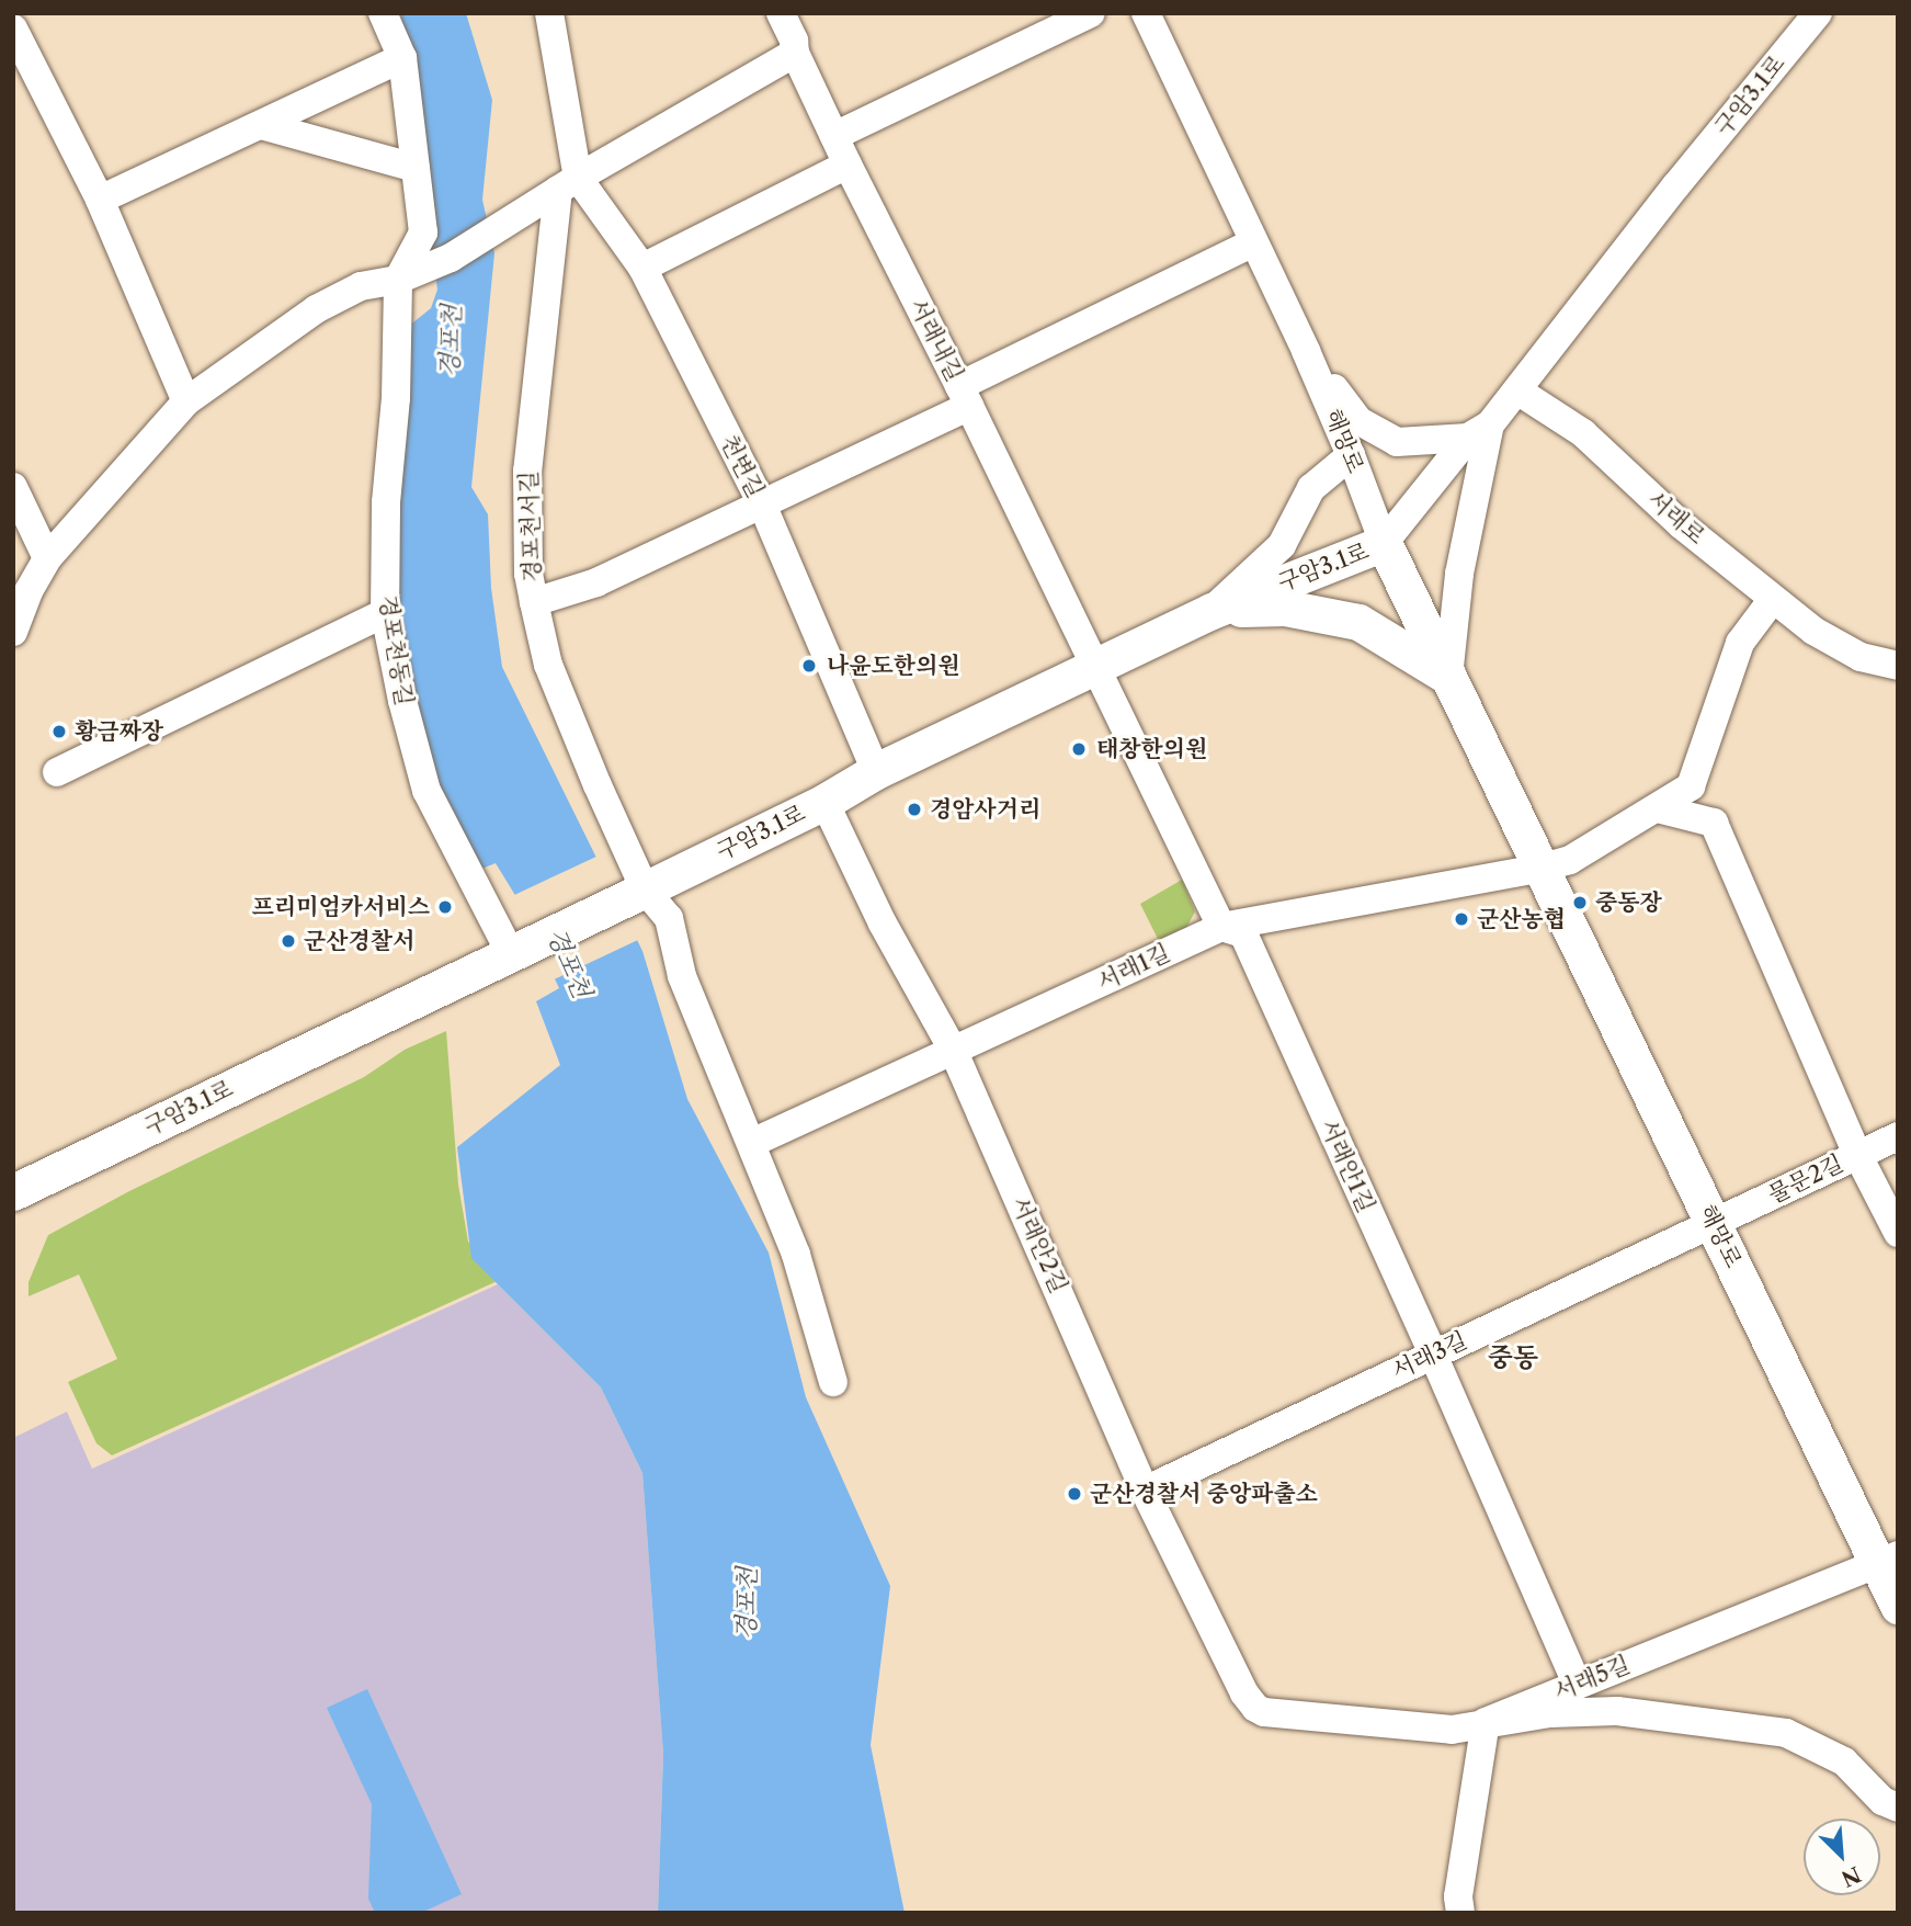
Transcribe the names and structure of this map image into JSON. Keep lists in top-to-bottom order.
{
  "streets": {
    "main road": ["구암3.1로", "해망로"],
    "street": [
      "서래내길",
      "천변길",
      "서래로",
      "경포천서길",
      "경포천동길",
      "서래1길",
      "서래안1길",
      "물문2길",
      "서래안2길",
      "서래3길",
      "서래5길"
    ]
  },
  "crossings": [
    ["구암3.1로", "서래내길"],
    ["구암3.1로", "해망로"],
    ["구암3.1로", "천변길"],
    ["구암3.1로", "서래로"],
    ["구암3.1로", "경포천서길"],
    ["구암3.1로", "경포천동길"],
    ["구암3.1로", "서래안1길"],
    ["구암3.1로", "서래안2길"],
    ["서래내길", "서래안1길"],
    ["해망로", "서래1길"],
    ["해망로", "물문2길"],
    ["해망로", "서래3길"],
    ["해망로", "서래5길"],
    ["천변길", "경포천서길"],
    ["서래1길", "서래안1길"],
    ["서래1길", "서래안2길"],
    ["서래안1길", "서래3길"],
    ["서래안1길", "서래5길"],
    ["물문2길", "서래3길"],
    ["서래안2길", "서래3길"],
    ["서래안2길", "서래5길"]
  ],
  "districts": ["중동"],
  "water": ["경포천"],
  "places": [
    "나윤도한의원",
    "황금짜장",
    "태창한의원",
    "경암사거리",
    "중동장",
    "프리미엄카서비스",
    "군산농협",
    "군산경찰서",
    "군산경찰서 중앙파출소"
  ],
  "north": "bottom right"
}
